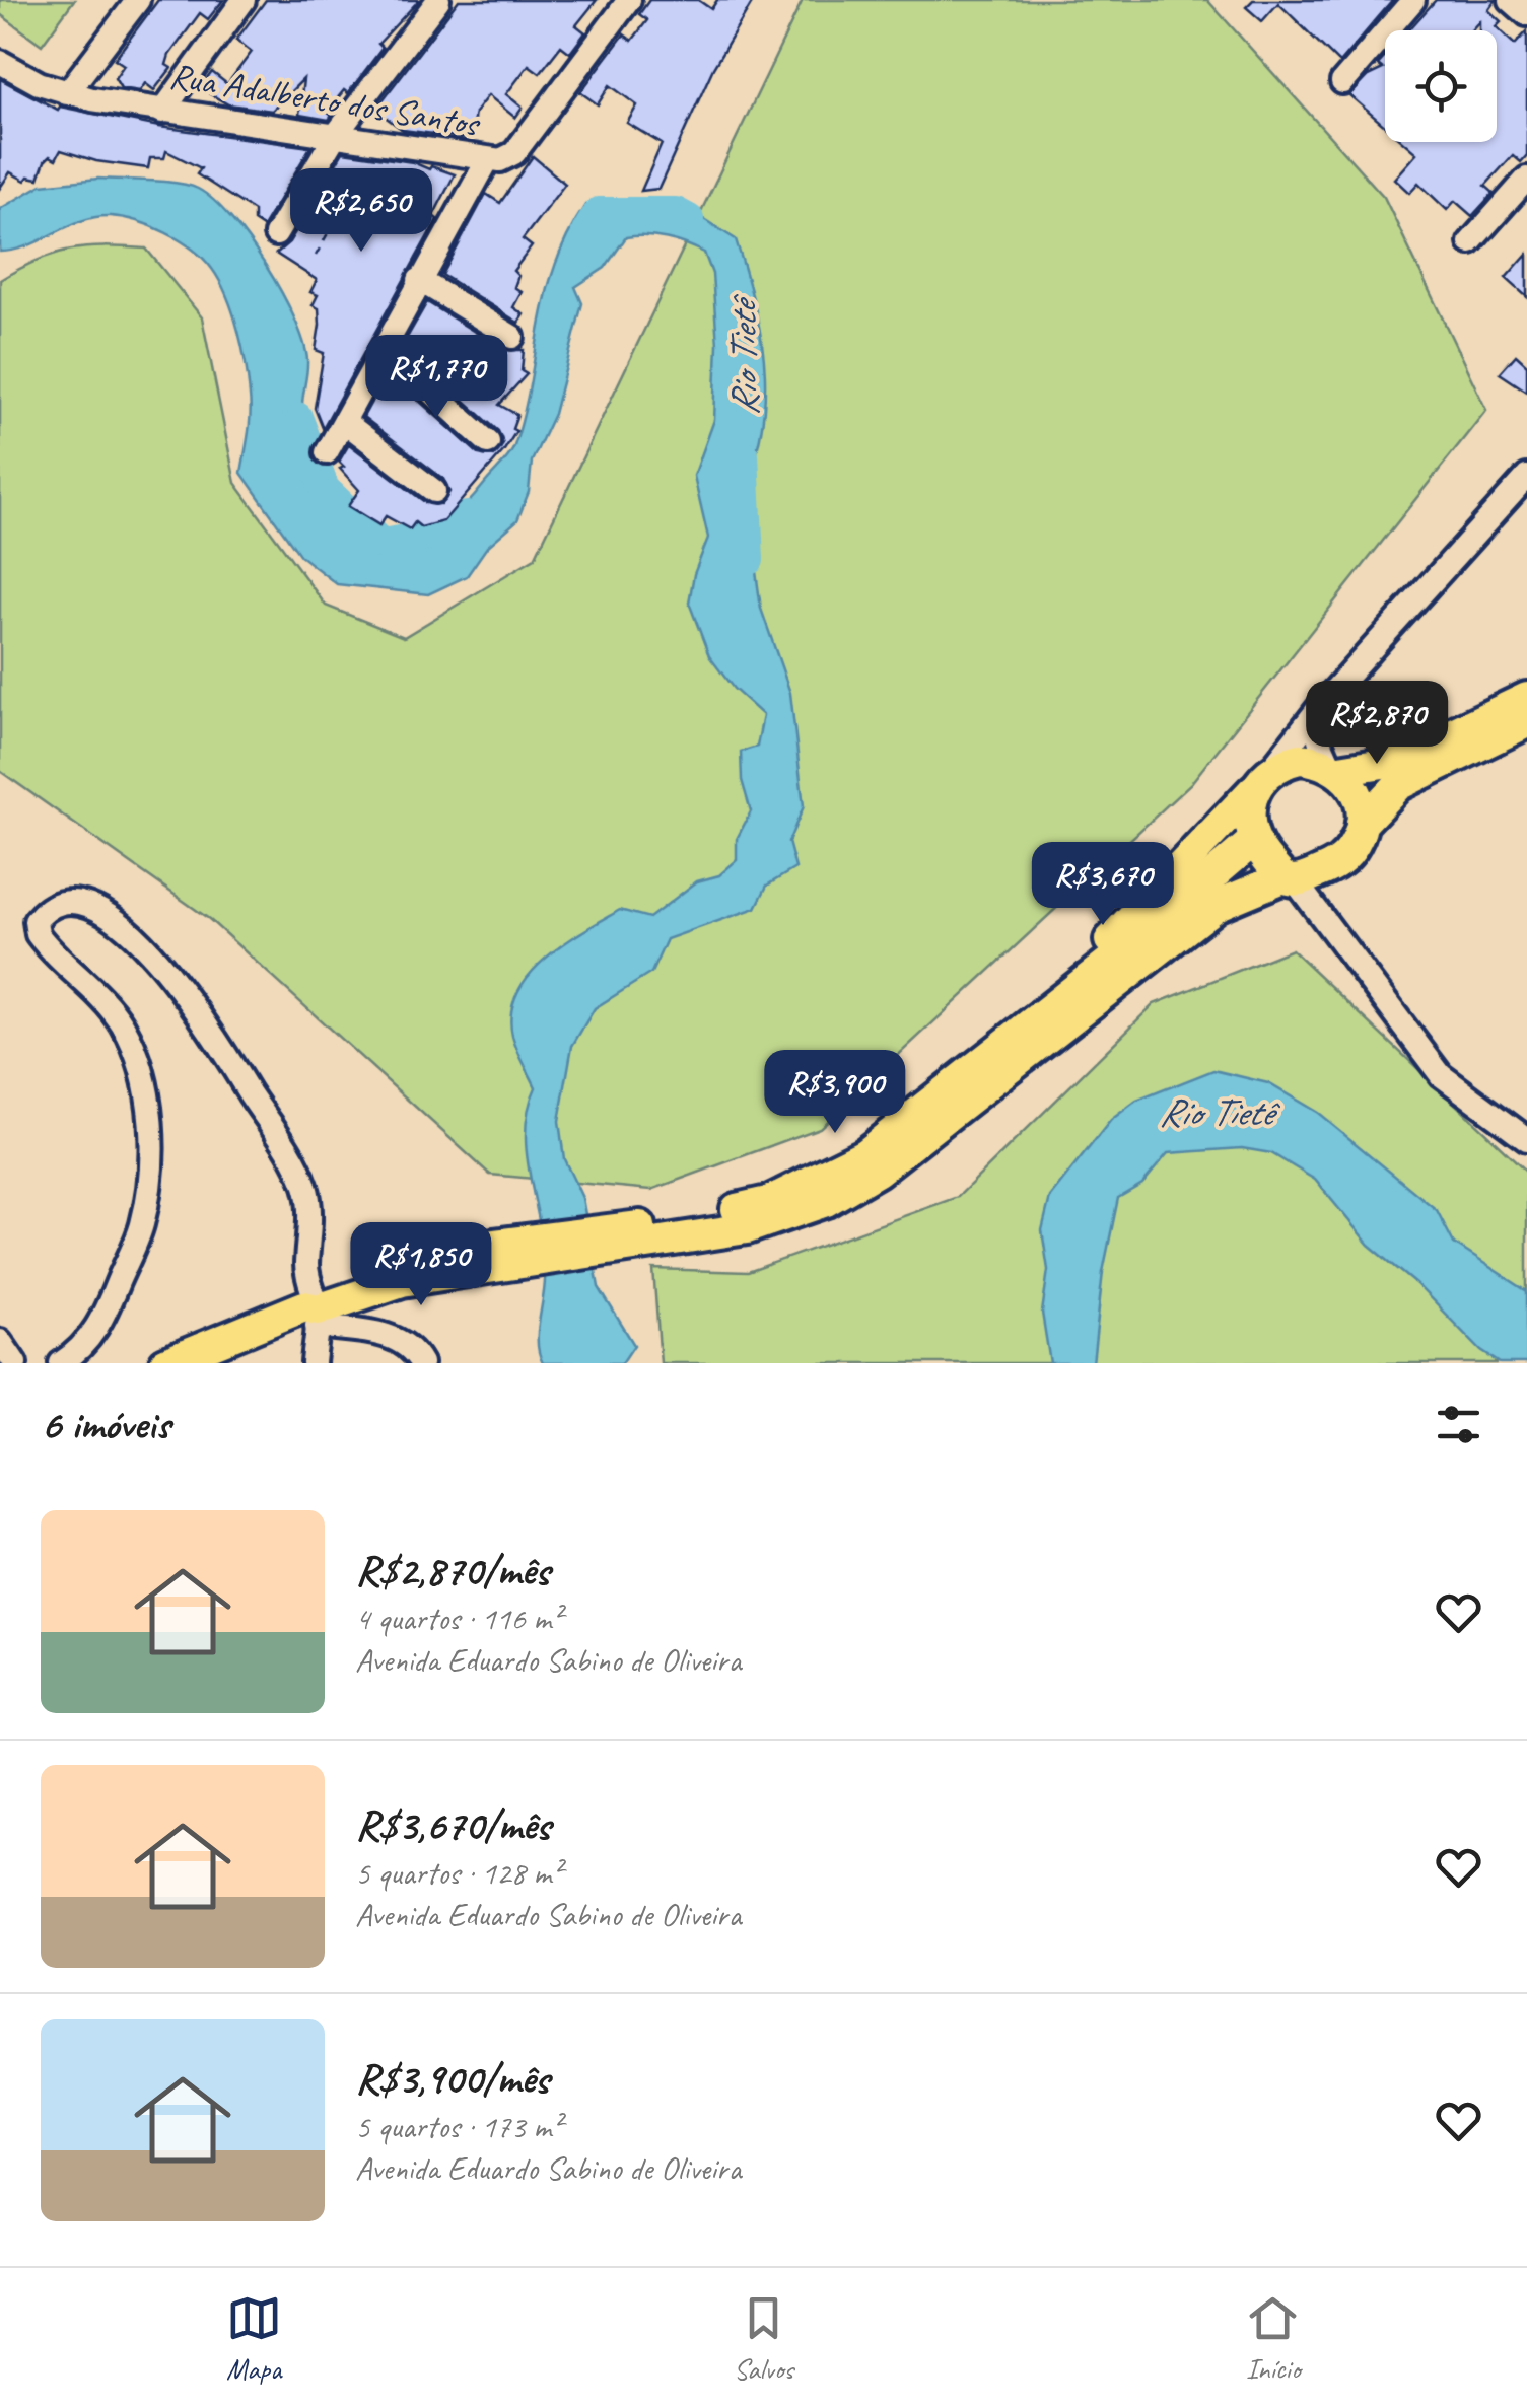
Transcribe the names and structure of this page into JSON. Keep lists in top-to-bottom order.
{
  "streets": {
    "street": ["Rua Adalberto dos Santos"]
  },
  "water": ["Rio Tietê"],
  "page": {
    "price": [
      "R$2,650",
      "R$1,770",
      "R$2,870",
      "R$3,670",
      "R$3,900",
      "R$1,850"
    ],
    "heading": "6 imóveis",
    "list": [
      {
        "name": "R$2,870/mês",
        "note": "4 quartos · 116 m² · Avenida Eduardo Sabino de Oliveira"
      },
      {
        "name": "R$3,670/mês",
        "note": "5 quartos · 128 m² · Avenida Eduardo Sabino de Oliveira"
      },
      {
        "name": "R$3,900/mês",
        "note": "5 quartos · 173 m² · Avenida Eduardo Sabino de Oliveira"
      }
    ],
    "tabs": ["Mapa", "Salvos", "Início"]
  }
}
